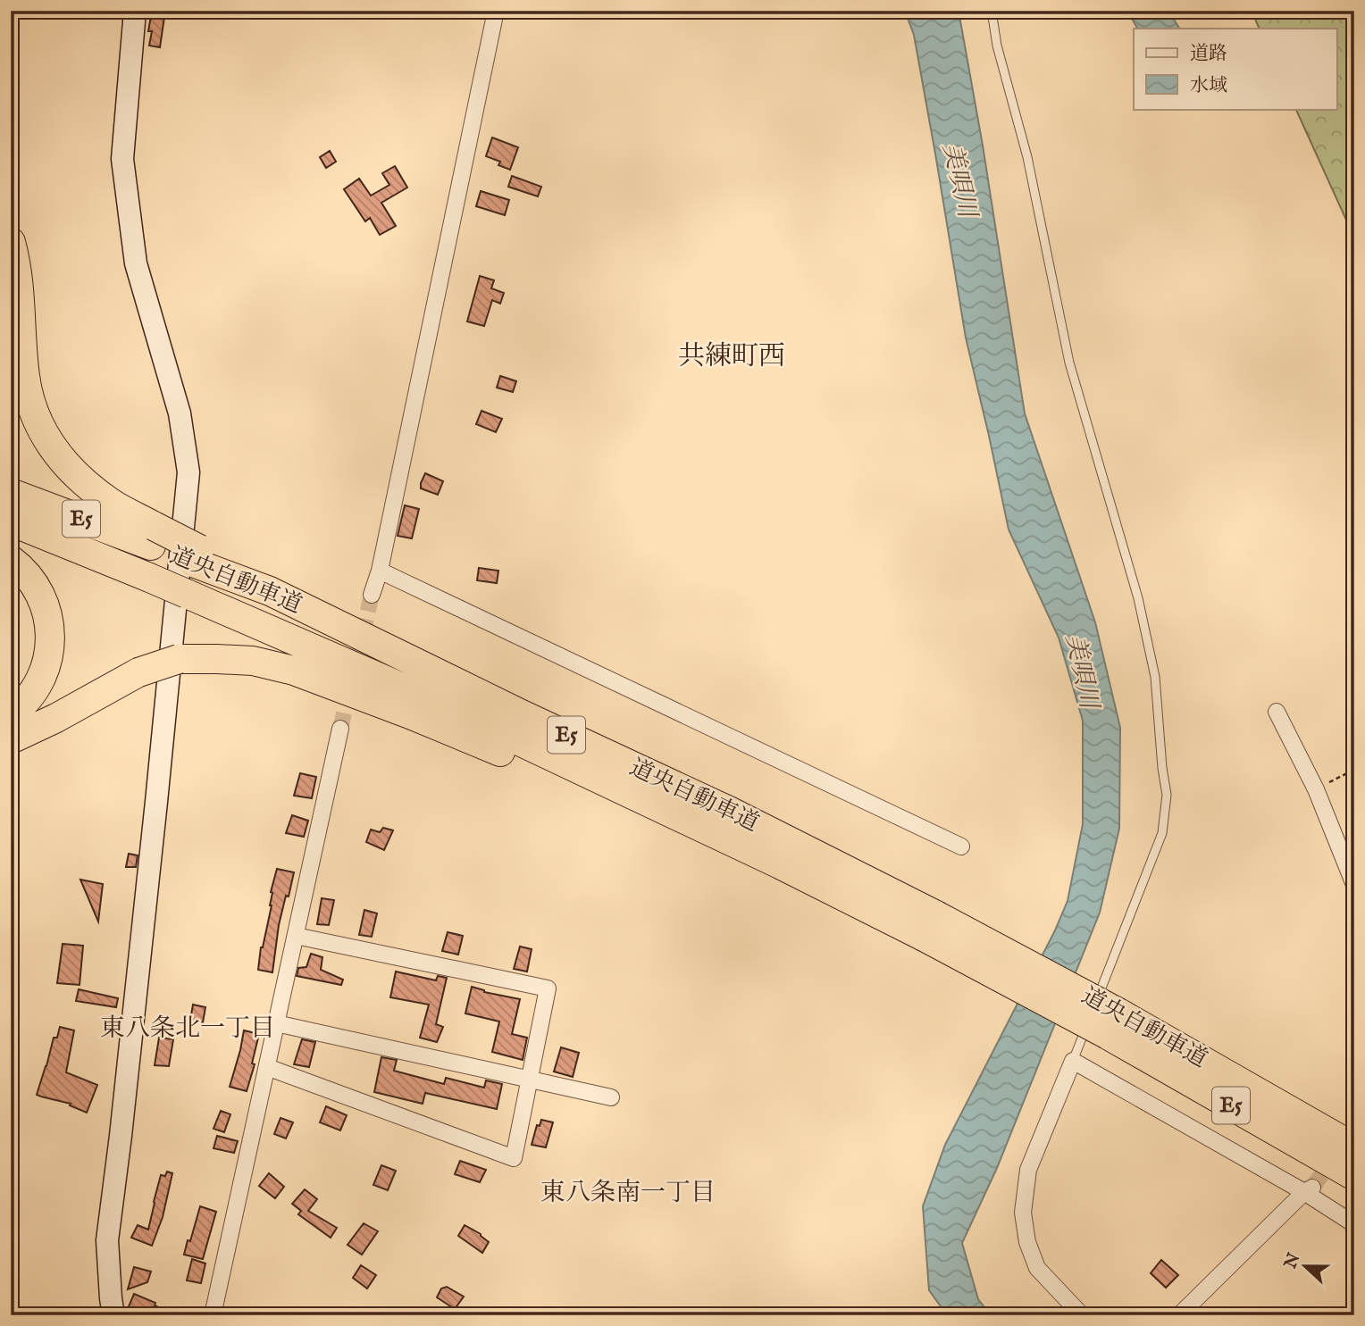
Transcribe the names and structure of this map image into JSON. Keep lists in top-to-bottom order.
{
  "streets": {
    "highway": ["E5", "道央自動車道"]
  },
  "districts": ["共練町西", "東八条北一丁目", "東八条南一丁目"],
  "water": ["美唄川"],
  "legend": ["道路", "水域"],
  "north": "left"
}
